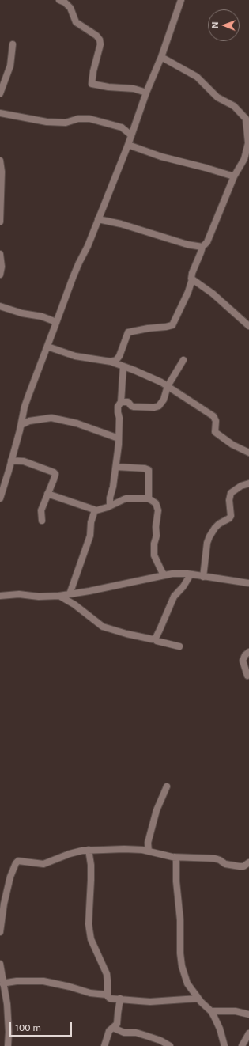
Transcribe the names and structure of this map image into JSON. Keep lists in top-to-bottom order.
{
  "scale_bar": "100 m",
  "north": "left"
}
